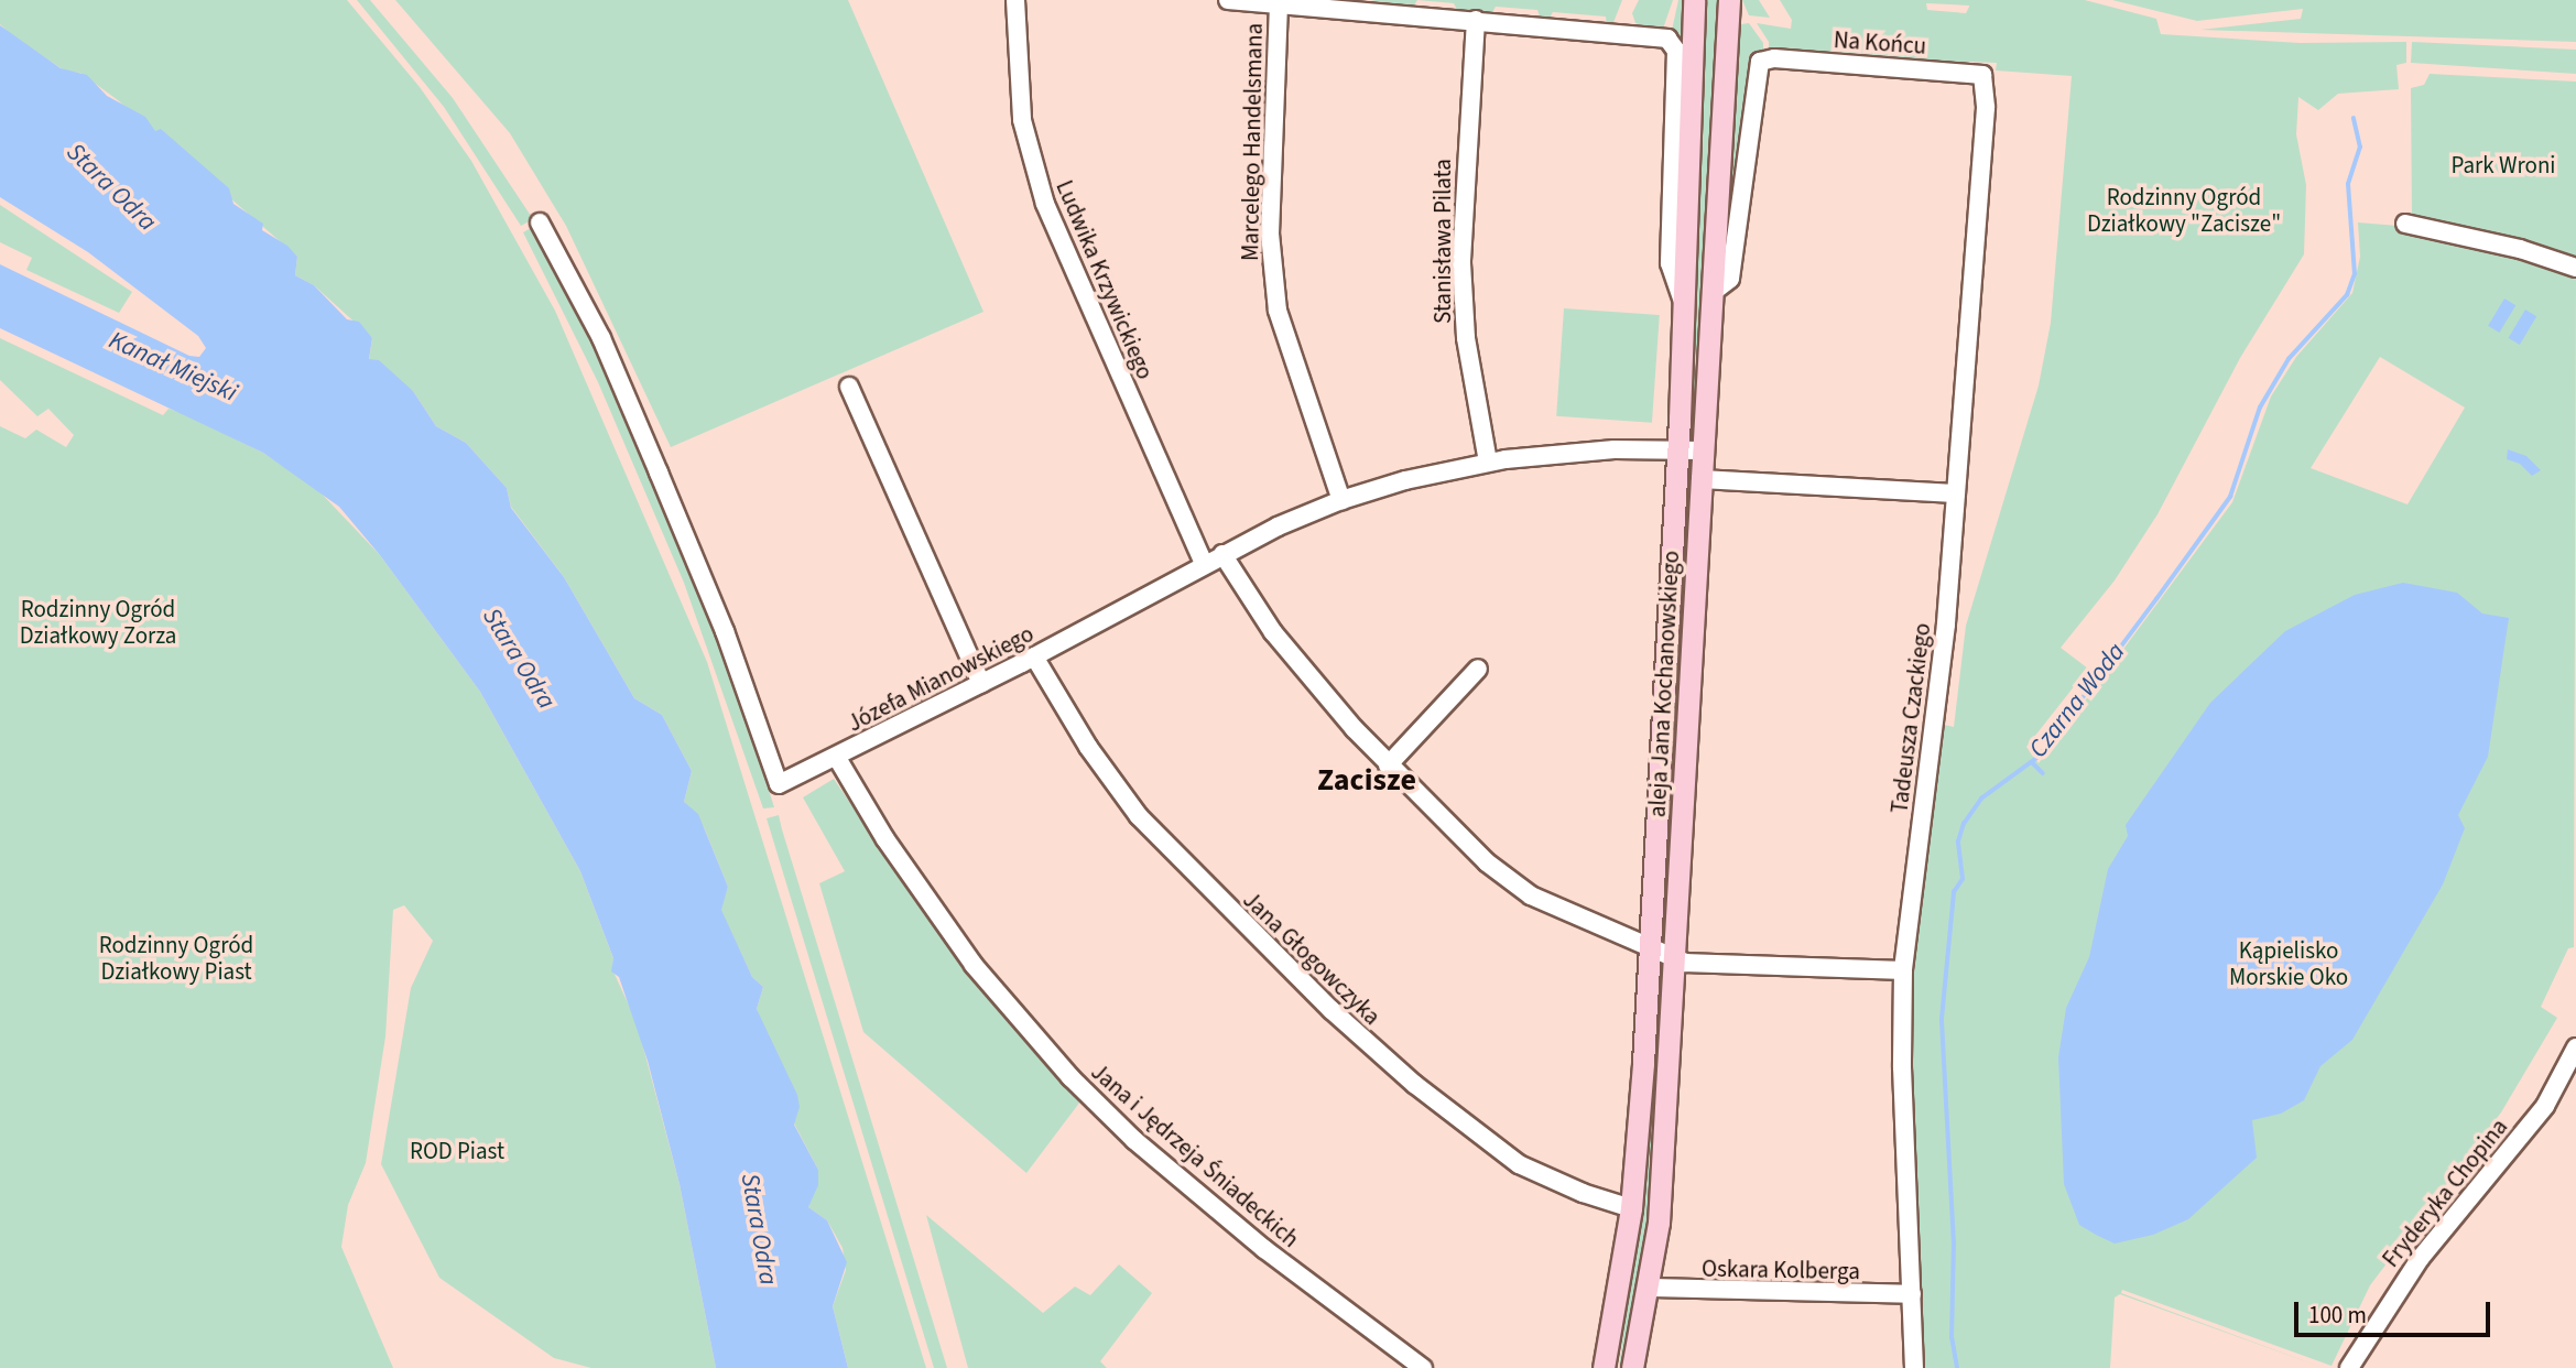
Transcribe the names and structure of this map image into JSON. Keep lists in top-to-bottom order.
{
  "streets": {
    "main road": ["aleja Jana Kochanowskiego"],
    "street": [
      "Na Końcu",
      "Marcelego Handelsmana",
      "Stanisława Pilata",
      "Ludwika Krzywickiego",
      "Józefa Mianowskiego",
      "Tadeusza Czackiego",
      "Jana Głogowczyka",
      "Jana i Jędrzeja Śniadeckich",
      "Fryderyka Chopina",
      "Oskara Kolberga"
    ]
  },
  "crossings": [
    ["Na Końcu", "aleja Jana Kochanowskiego"],
    ["Na Końcu", "Tadeusza Czackiego"],
    ["Marcelego Handelsmana", "Józefa Mianowskiego"],
    ["Stanisława Pilata", "Józefa Mianowskiego"],
    ["Stanisława Pilata", "aleja Jana Kochanowskiego"],
    ["Ludwika Krzywickiego", "Józefa Mianowskiego"],
    ["Józefa Mianowskiego", "aleja Jana Kochanowskiego"],
    ["Józefa Mianowskiego", "Jana Głogowczyka"],
    ["Józefa Mianowskiego", "Jana i Jędrzeja Śniadeckich"],
    ["aleja Jana Kochanowskiego", "Jana Głogowczyka"],
    ["aleja Jana Kochanowskiego", "Oskara Kolberga"],
    ["Tadeusza Czackiego", "Oskara Kolberga"]
  ],
  "districts": ["Zacisze"],
  "water": ["Stara Odra", "Kanał Miejski", "Czarna Woda"],
  "parks": [
    "Park Wroni",
    "Rodzinny Ogród Działkowy \"Zacisze\"",
    "Rodzinny Ogród Działkowy Zorza",
    "Rodzinny Ogród Działkowy Piast",
    "Kąpielisko Morskie Oko",
    "ROD Piast"
  ],
  "scale_bar": "100 m"
}
